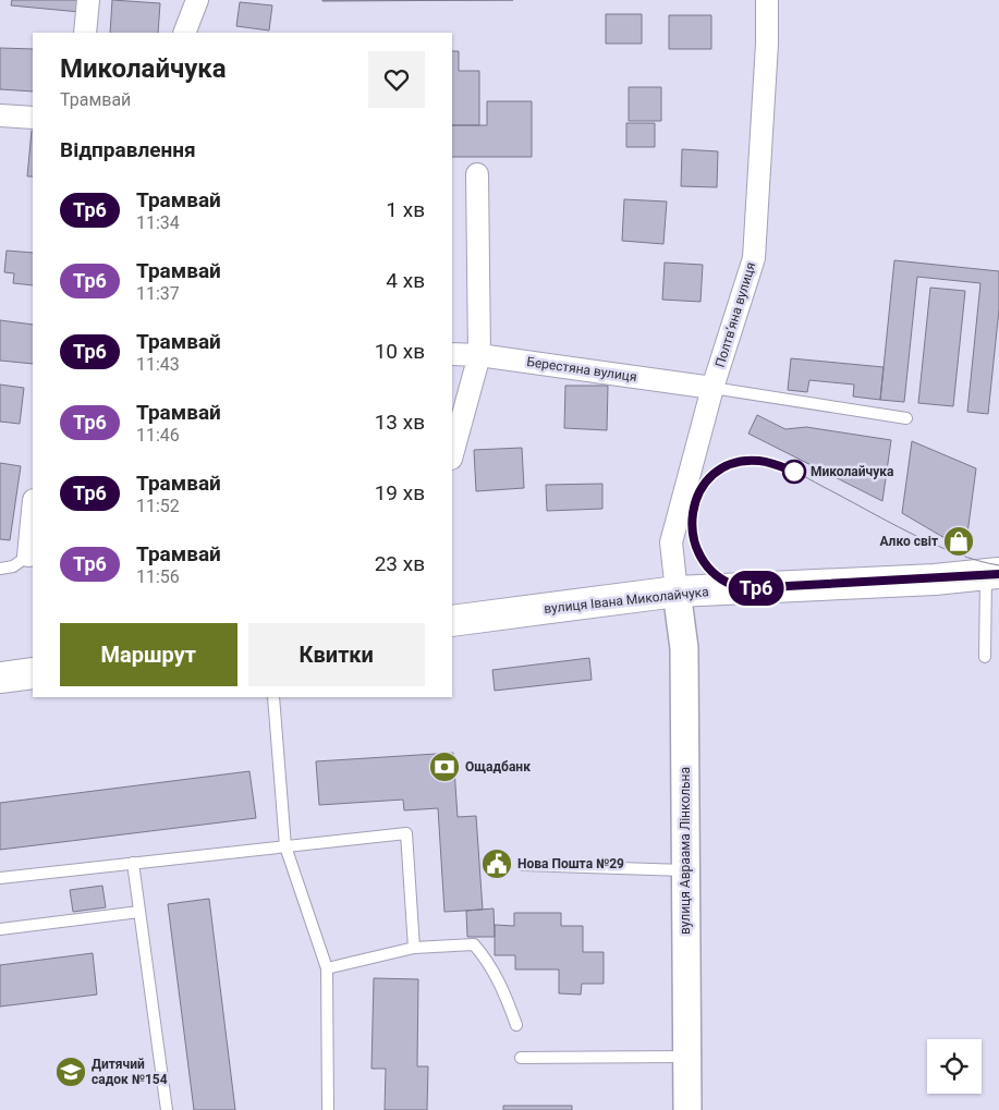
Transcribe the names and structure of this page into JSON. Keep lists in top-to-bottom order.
{
  "streets": {
    "main road": ["вулиця Івана Миколайчука"],
    "street": ["Полтвʼяна вулиця", "Берестяна вулиця", "вулиця Авраама Лінкольна"]
  },
  "crossings": [
    ["Полтвʼяна вулиця", "Берестяна вулиця"],
    ["Полтвʼяна вулиця", "вулиця Івана Миколайчука"],
    ["Полтвʼяна вулиця", "вулиця Авраама Лінкольна"],
    ["вулиця Івана Миколайчука", "вулиця Авраама Лінкольна"]
  ],
  "places": {
    "other": ["Миколайчука"],
    "shop": ["Алко світ"],
    "bank": ["Ощадбанк"],
    "public building": ["Нова Пошта №29"],
    "school or university": ["Дитячий садок №154"]
  },
  "lines": ["tram line Тр6"],
  "page": {
    "on_map": "Тр6",
    "heading": [
      ["Миколайчука", "Трамвай"],
      "Відправлення"
    ],
    "list": [
      {
        "mark": "Тр6",
        "name": "Трамвай",
        "note": "11:34",
        "value": "1 хв"
      },
      {
        "mark": "Тр6",
        "name": "Трамвай",
        "note": "11:37",
        "value": "4 хв"
      },
      {
        "mark": "Тр6",
        "name": "Трамвай",
        "note": "11:43",
        "value": "10 хв"
      },
      {
        "mark": "Тр6",
        "name": "Трамвай",
        "note": "11:46",
        "value": "13 хв"
      },
      {
        "mark": "Тр6",
        "name": "Трамвай",
        "note": "11:52",
        "value": "19 хв"
      },
      {
        "mark": "Тр6",
        "name": "Трамвай",
        "note": "11:56",
        "value": "23 хв"
      }
    ],
    "buttons": ["Маршрут", "Квитки"]
  }
}
